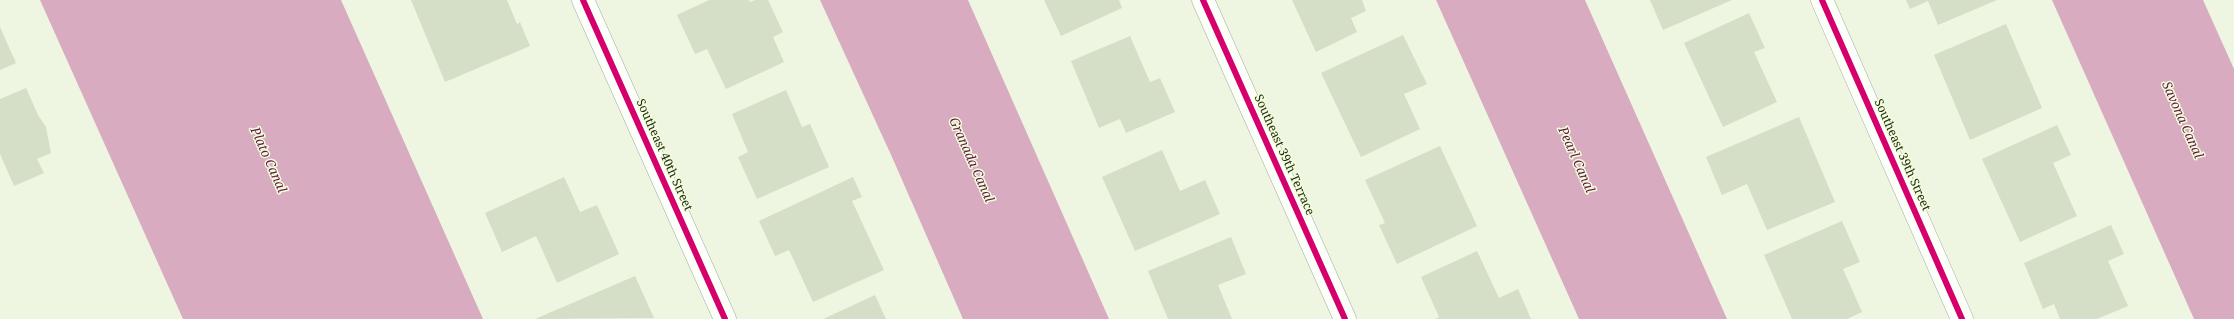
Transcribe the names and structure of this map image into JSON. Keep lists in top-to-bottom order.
{
  "streets": {
    "street": ["Southeast 40th Street", "Southeast 39th Terrace", "Southeast 39th Street"]
  },
  "water": [
    "Savona Canal",
    "Plato Canal",
    "Granada Canal",
    "Pearl Canal"
  ]
}
